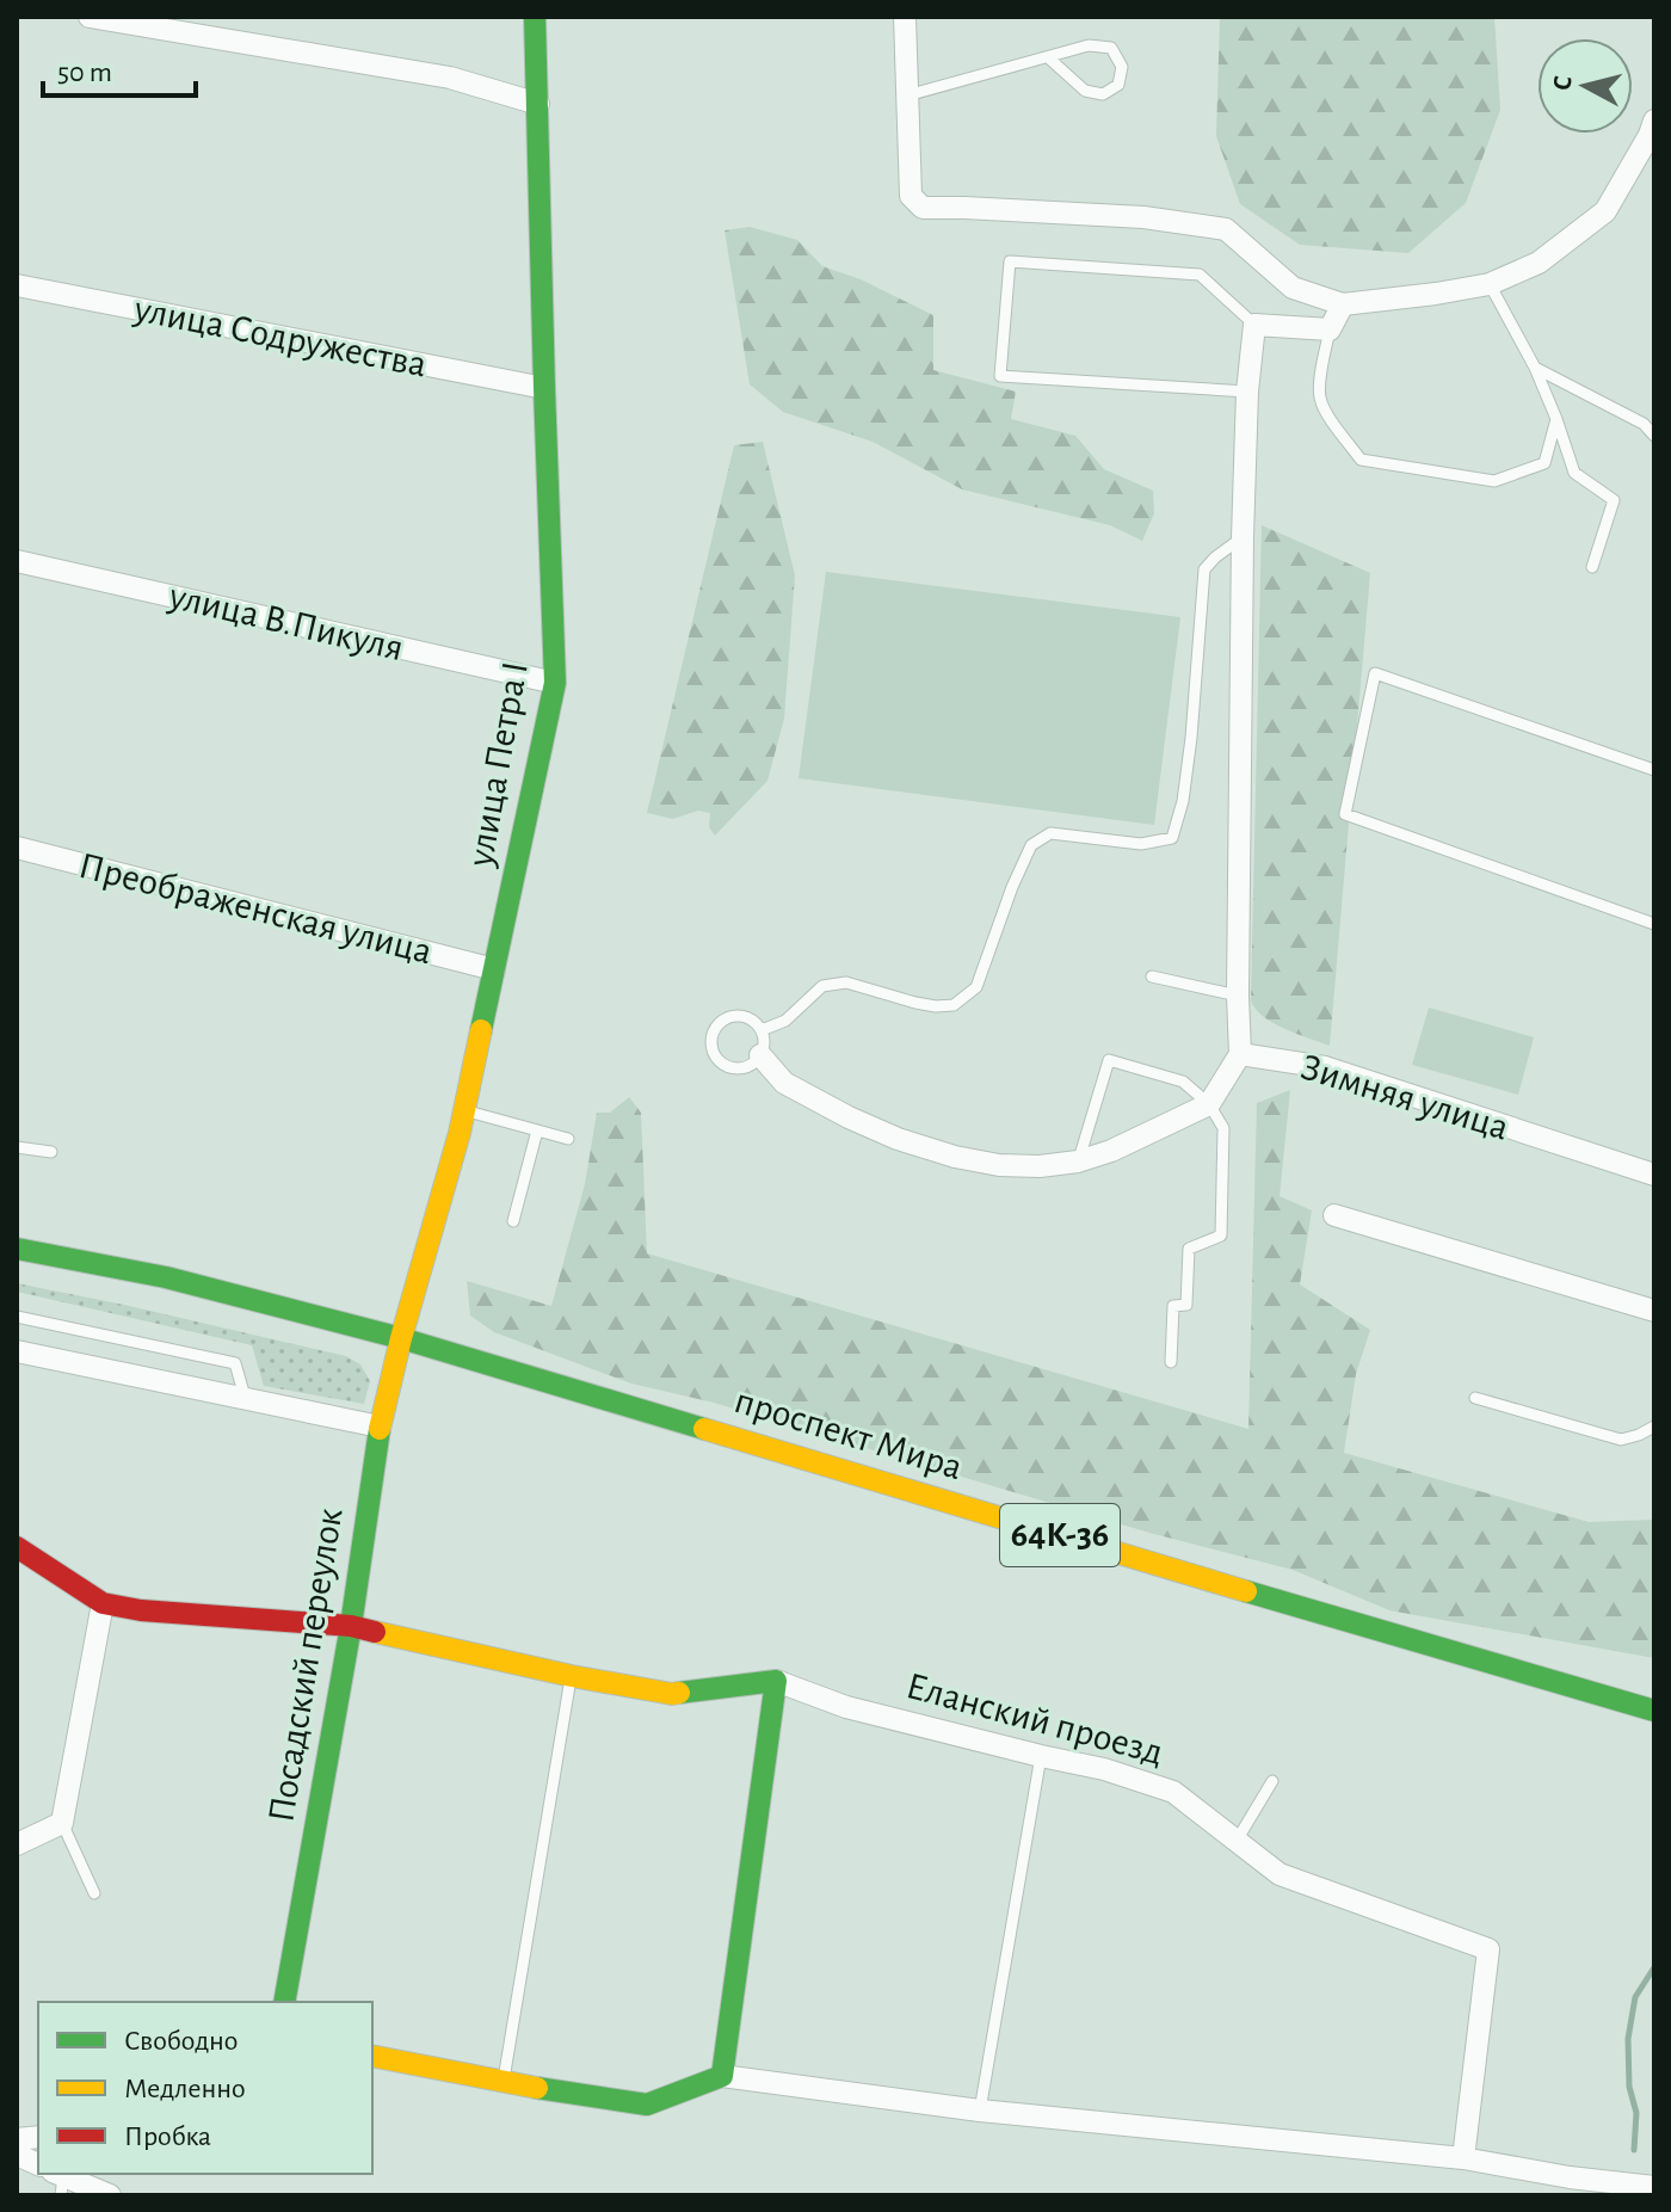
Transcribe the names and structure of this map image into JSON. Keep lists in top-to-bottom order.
{
  "streets": {
    "street": [
      "улица Содружества",
      "улица В.Пикуля",
      "улица Петра I",
      "Преображенская улица",
      "Зимняя улица",
      "проспект Мира",
      "64К-36",
      "Посадский переулок",
      "Еланский проезд"
    ]
  },
  "crossings": [
    ["улица Содружества", "улица Петра I"],
    ["улица В.Пикуля", "улица Петра I"],
    ["улица Петра I", "Преображенская улица"],
    ["улица Петра I", "проспект Мира"],
    ["улица Петра I", "Посадский переулок"],
    ["проспект Мира", "Посадский переулок"]
  ],
  "legend": ["Свободно", "Медленно", "Пробка"],
  "scale_bar": "50 m",
  "north": "left"
}
